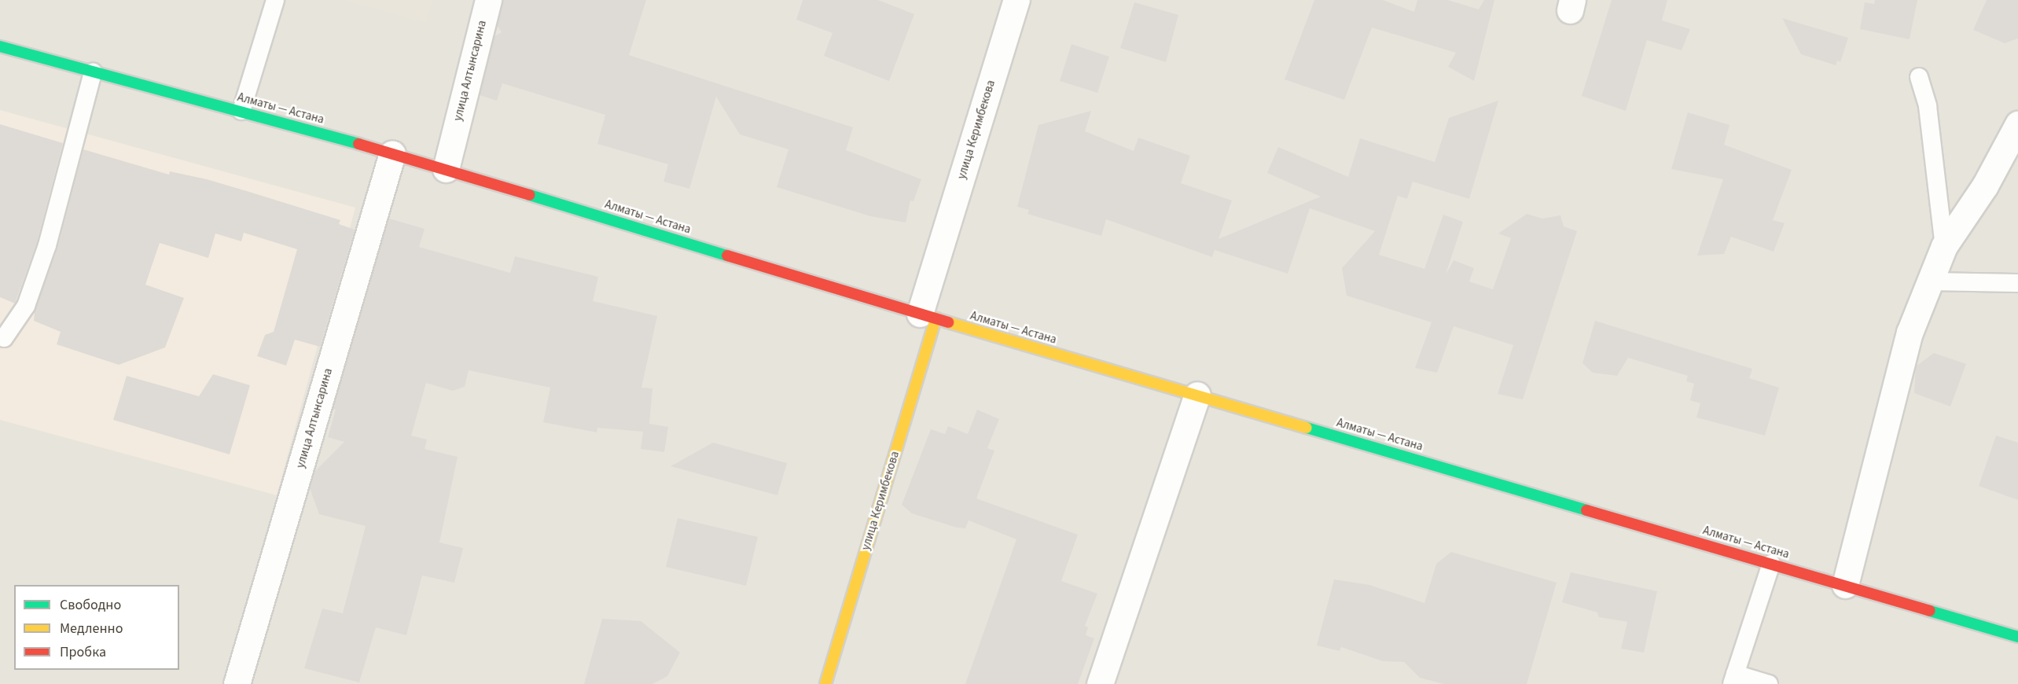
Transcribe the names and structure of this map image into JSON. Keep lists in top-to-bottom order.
{
  "streets": {
    "main road": ["Алматы — Астана", "улица Керимбекова"],
    "street": ["улица Алтынсарина"]
  },
  "crossings": [
    ["улица Алтынсарина", "Алматы — Астана"],
    ["Алматы — Астана", "улица Керимбекова"]
  ],
  "legend": ["Свободно", "Медленно", "Пробка"]
}
